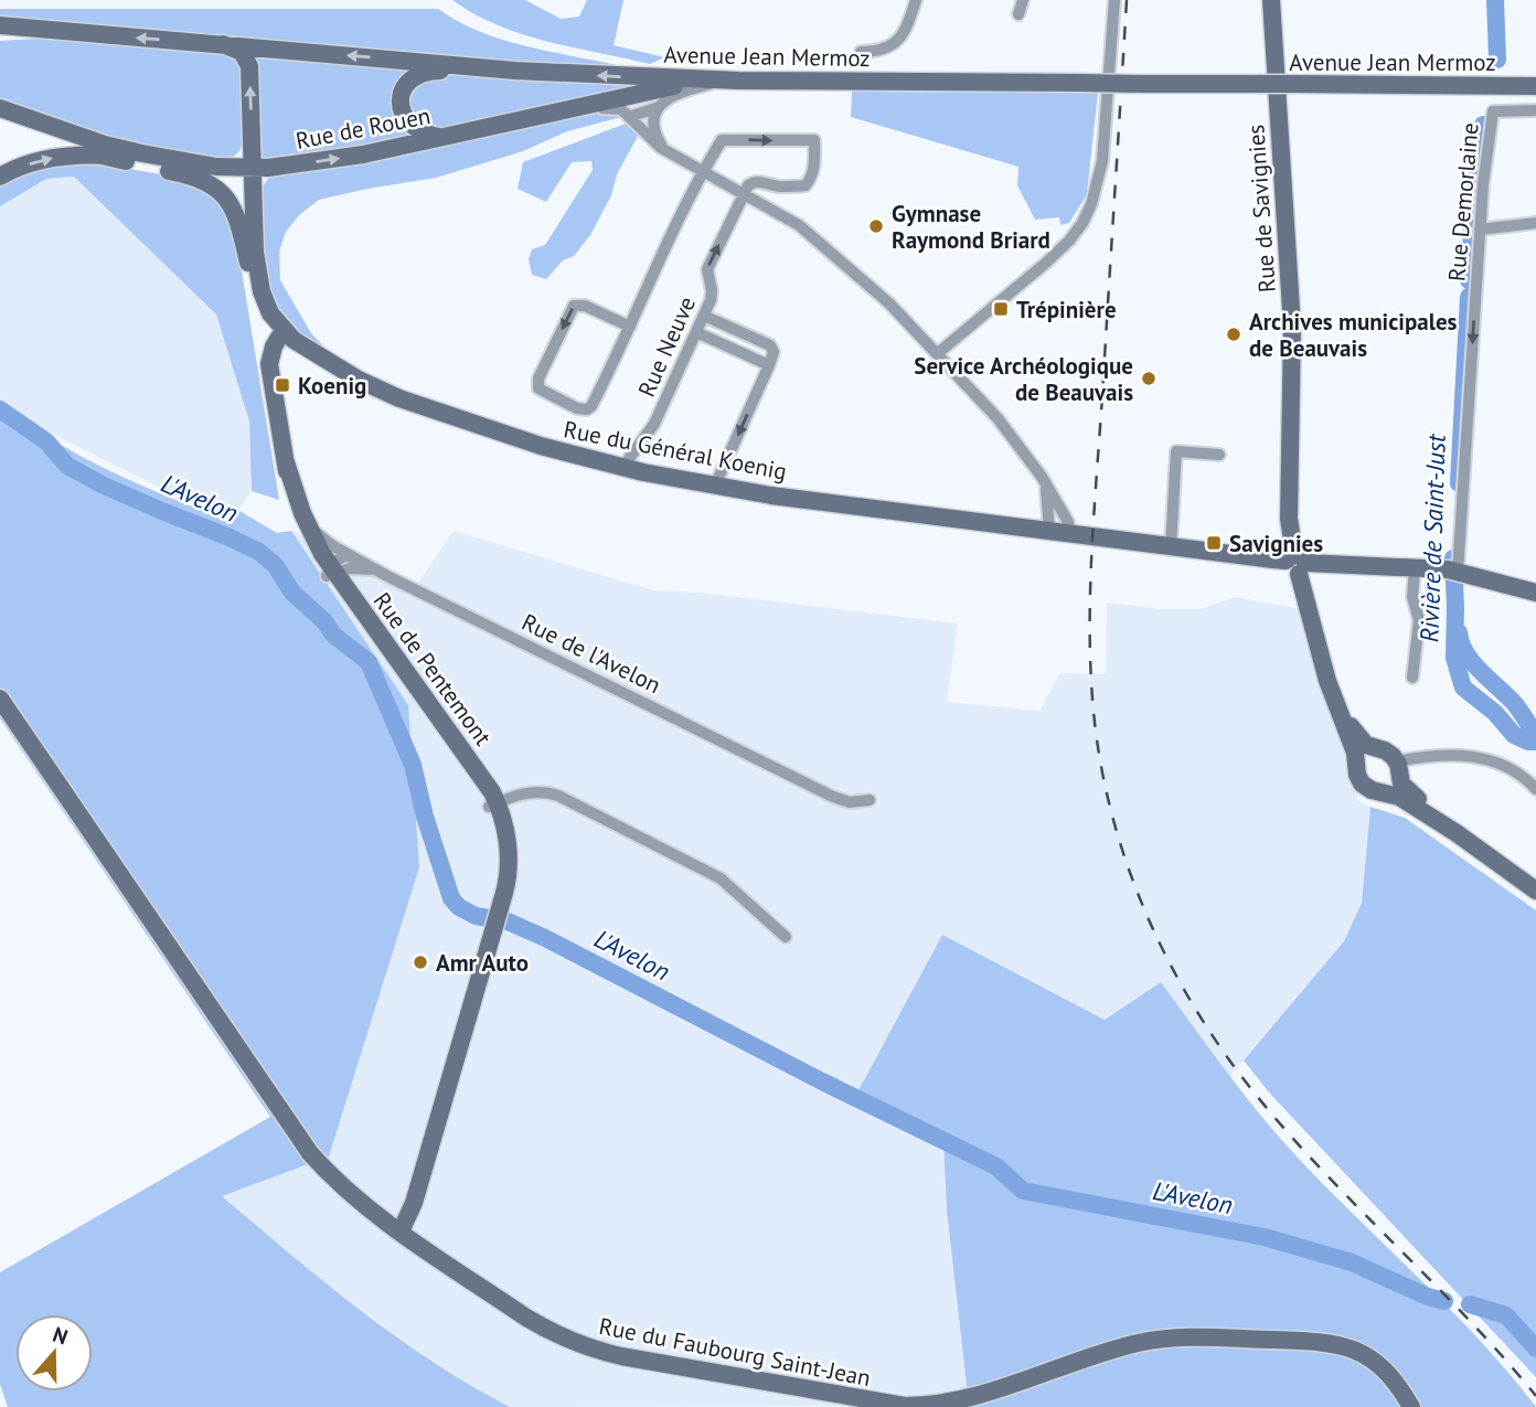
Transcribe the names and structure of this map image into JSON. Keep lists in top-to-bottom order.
{
  "streets": {
    "main road": [
      "Avenue Jean Mermoz",
      "Rue de Rouen",
      "Rue de Savignies",
      "Rue du Général Koenig",
      "Rue de Pentemont",
      "Rue du Faubourg Saint-Jean"
    ],
    "street": ["Rue Demorlaine", "Rue Neuve", "Rue de l'Avelon"]
  },
  "crossings": [
    ["Avenue Jean Mermoz", "Rue de Rouen"],
    ["Rue Demorlaine", "Rue du Général Koenig"],
    ["Rue de Savignies", "Rue du Général Koenig"],
    ["Rue Neuve", "Rue du Général Koenig"],
    ["Rue du Général Koenig", "Rue de Pentemont"],
    ["Rue de l'Avelon", "Rue de Pentemont"],
    ["Rue de Pentemont", "Rue du Faubourg Saint-Jean"]
  ],
  "one_way": ["Rue Demorlaine"],
  "water": ["L'Avelon", "Rivière de Saint-Just"],
  "places": {
    "other": [
      "Gymnase Raymond Briard",
      "Archives municipales de Beauvais",
      "Service Archéologique de Beauvais",
      "Amr Auto"
    ],
    "transit": ["Trépinière", "Koenig", "Savignies"]
  },
  "north": "top"
}
